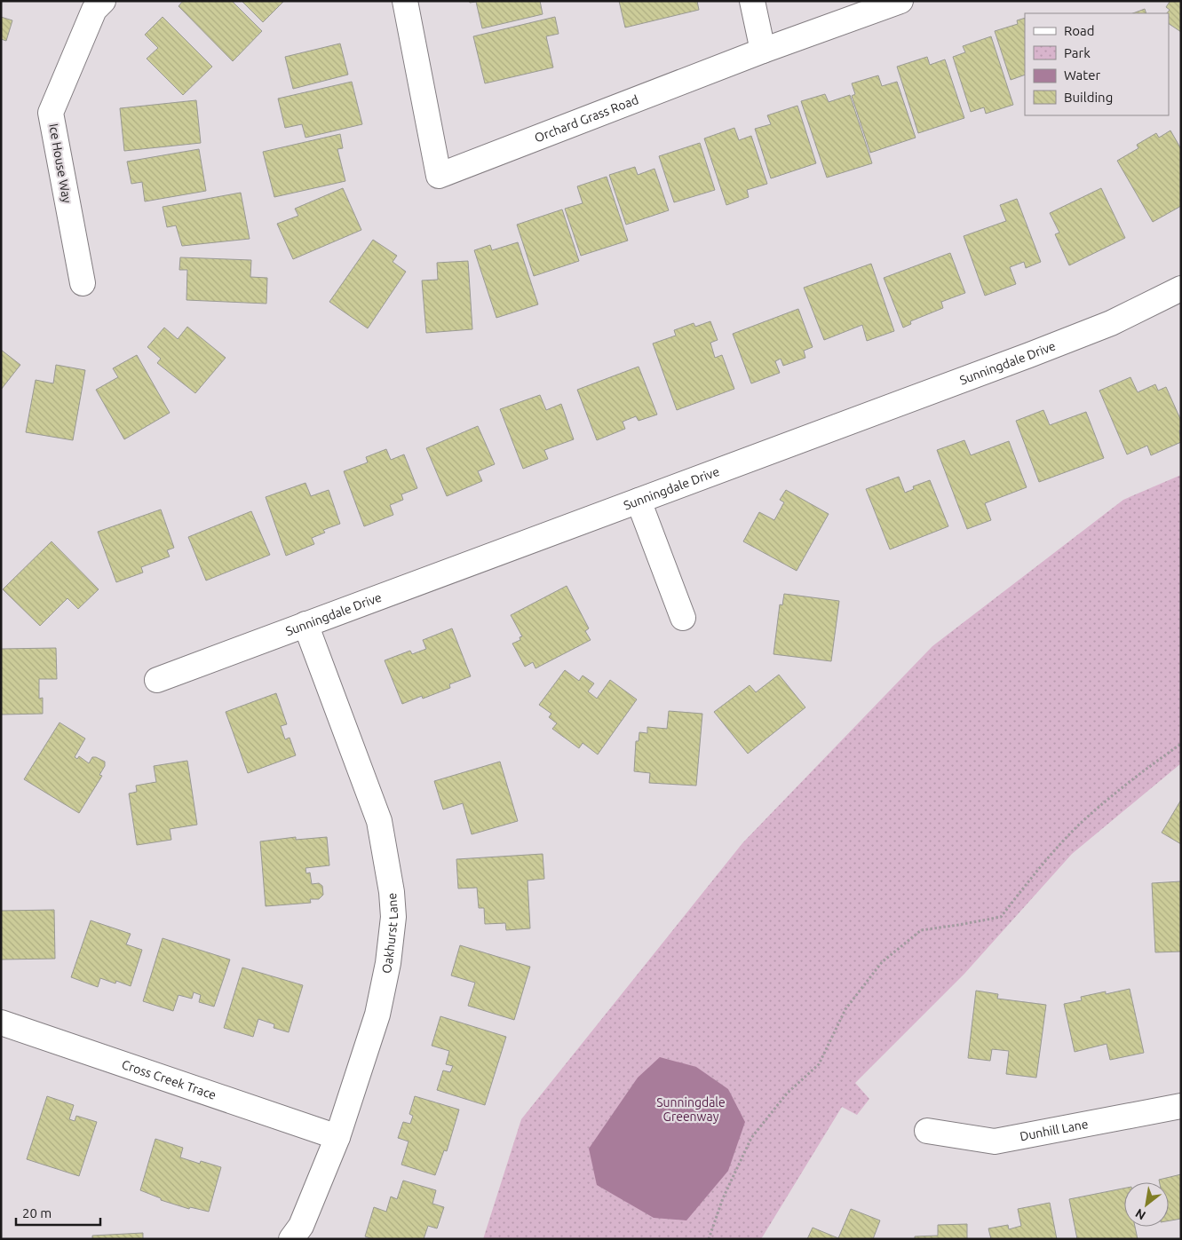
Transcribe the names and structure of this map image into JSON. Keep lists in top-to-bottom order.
{
  "streets": {
    "street": [
      "Orchard Grass Road",
      "Ice House Way",
      "Sunningdale Drive",
      "Oakhurst Lane",
      "Cross Creek Trace",
      "Dunhill Lane"
    ]
  },
  "crossings": [
    ["Sunningdale Drive", "Oakhurst Lane"],
    ["Oakhurst Lane", "Cross Creek Trace"]
  ],
  "parks": ["Sunningdale Greenway"],
  "legend": [
    "Road",
    "Park",
    "Water",
    "Building"
  ],
  "scale_bar": "20 m",
  "north": "bottom left"
}
